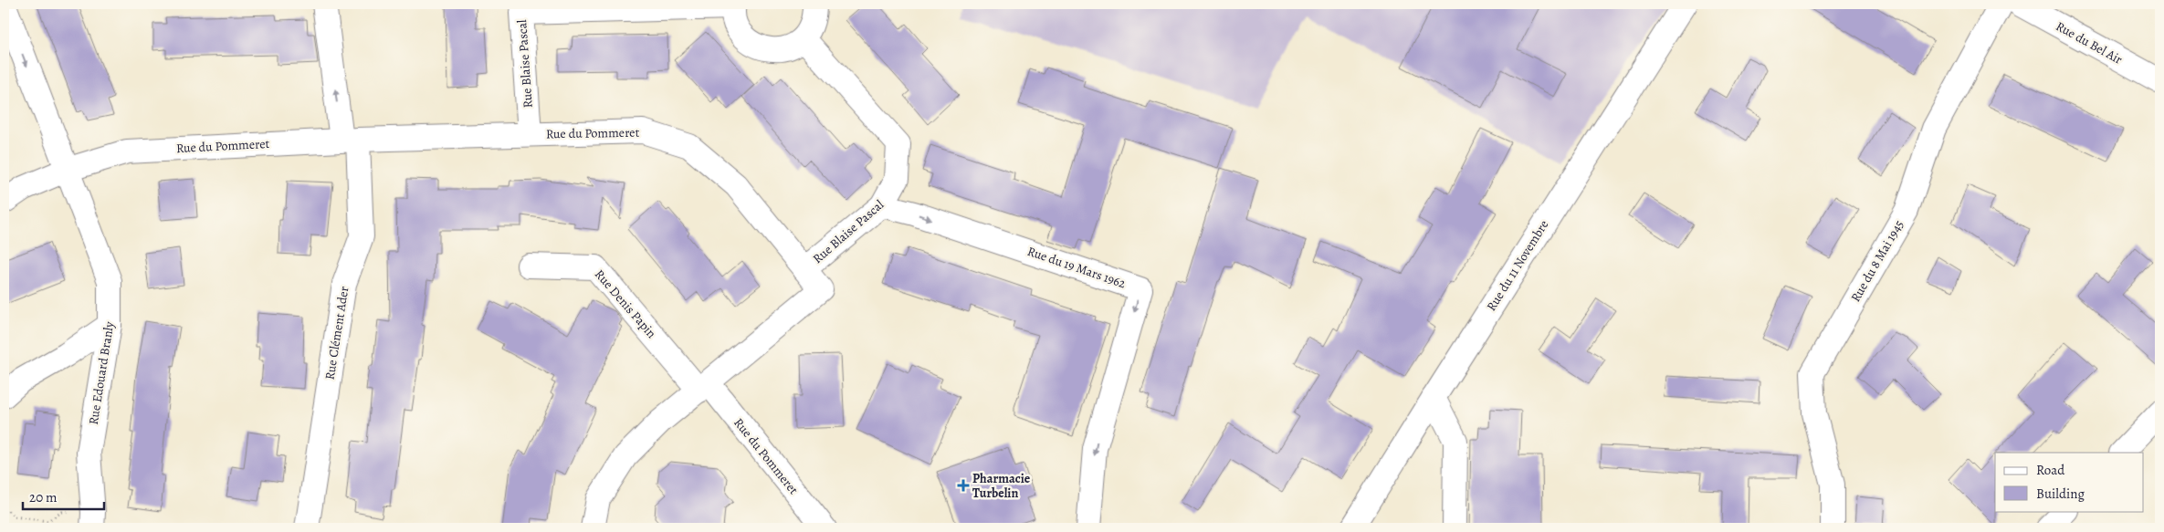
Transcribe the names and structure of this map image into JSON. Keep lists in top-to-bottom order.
{
  "streets": {
    "street": [
      "Rue du Bel Air",
      "Rue Blaise Pascal",
      "Rue du Pommeret",
      "Rue du 8 Mai 1945",
      "Rue du 11 Novembre",
      "Rue du 19 Mars 1962",
      "Rue Denis Papin",
      "Rue Clément Ader",
      "Rue Edouard Branly"
    ]
  },
  "crossings": [
    ["Rue Blaise Pascal", "Rue du Pommeret"],
    ["Rue Blaise Pascal", "Rue du 19 Mars 1962"],
    ["Rue du Pommeret", "Rue Denis Papin"],
    ["Rue du Pommeret", "Rue Clément Ader"],
    ["Rue du Pommeret", "Rue Edouard Branly"]
  ],
  "places": {
    "health": ["Pharmacie Turbelin"]
  },
  "legend": ["Road", "Building"],
  "scale_bar": "20 m"
}
